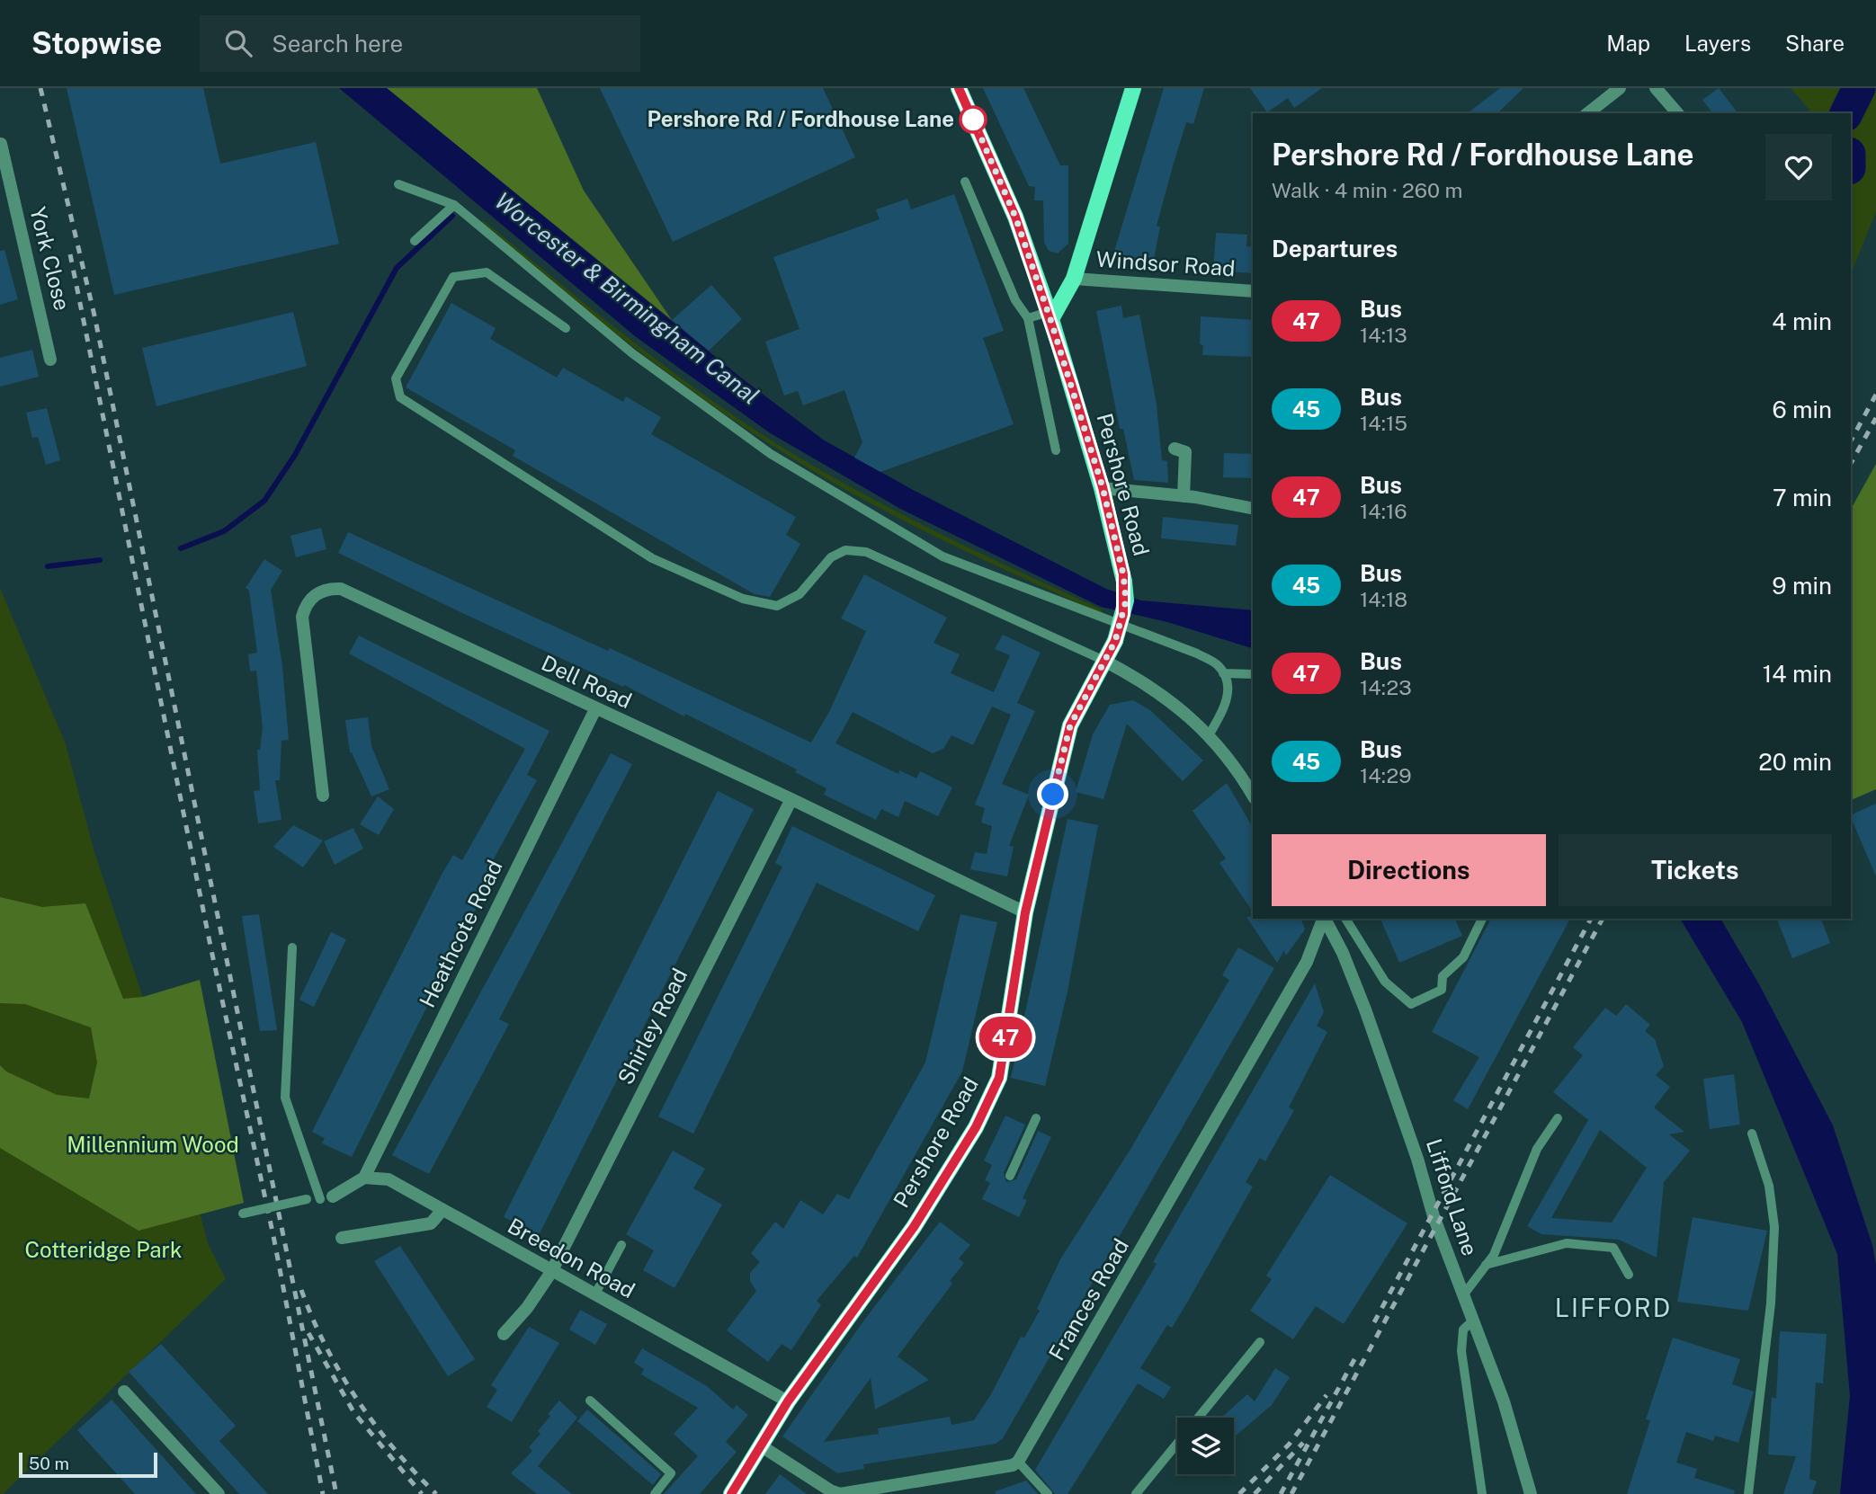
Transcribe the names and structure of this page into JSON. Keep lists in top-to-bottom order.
{
  "streets": {
    "main road": ["Pershore Road"],
    "street": [
      "York Close",
      "Windsor Road",
      "Dell Road",
      "Heathcote Road",
      "Shirley Road",
      "Lifford Lane",
      "Breedon Road",
      "Frances Road"
    ]
  },
  "crossings": [
    ["Pershore Road", "Dell Road"],
    ["Pershore Road", "Breedon Road"],
    ["Dell Road", "Heathcote Road"],
    ["Dell Road", "Shirley Road"],
    ["Heathcote Road", "Breedon Road"],
    ["Shirley Road", "Breedon Road"]
  ],
  "districts": ["LIFFORD"],
  "water": ["Worcester & Birmingham Canal"],
  "parks": ["Millennium Wood", "Cotteridge Park"],
  "places": ["Pershore Rd / Fordhouse Lane"],
  "lines": ["bus line 47"],
  "scale_bar": "50 m",
  "page": {
    "header": "Stopwise",
    "search": "Search here",
    "nav": ["Map", "Layers", "Share"],
    "on_map": "47",
    "heading": [
      ["Pershore Rd / Fordhouse Lane", "Walk · 4 min · 260 m"],
      "Departures"
    ],
    "list": [
      {
        "mark": "47",
        "name": "Bus",
        "note": "14:13",
        "value": "4 min"
      },
      {
        "mark": "45",
        "name": "Bus",
        "note": "14:15",
        "value": "6 min"
      },
      {
        "mark": "47",
        "name": "Bus",
        "note": "14:16",
        "value": "7 min"
      },
      {
        "mark": "45",
        "name": "Bus",
        "note": "14:18",
        "value": "9 min"
      },
      {
        "mark": "47",
        "name": "Bus",
        "note": "14:23",
        "value": "14 min"
      },
      {
        "mark": "45",
        "name": "Bus",
        "note": "14:29",
        "value": "20 min"
      }
    ],
    "buttons": ["Directions", "Tickets"],
    "scale": "50 m"
  }
}
